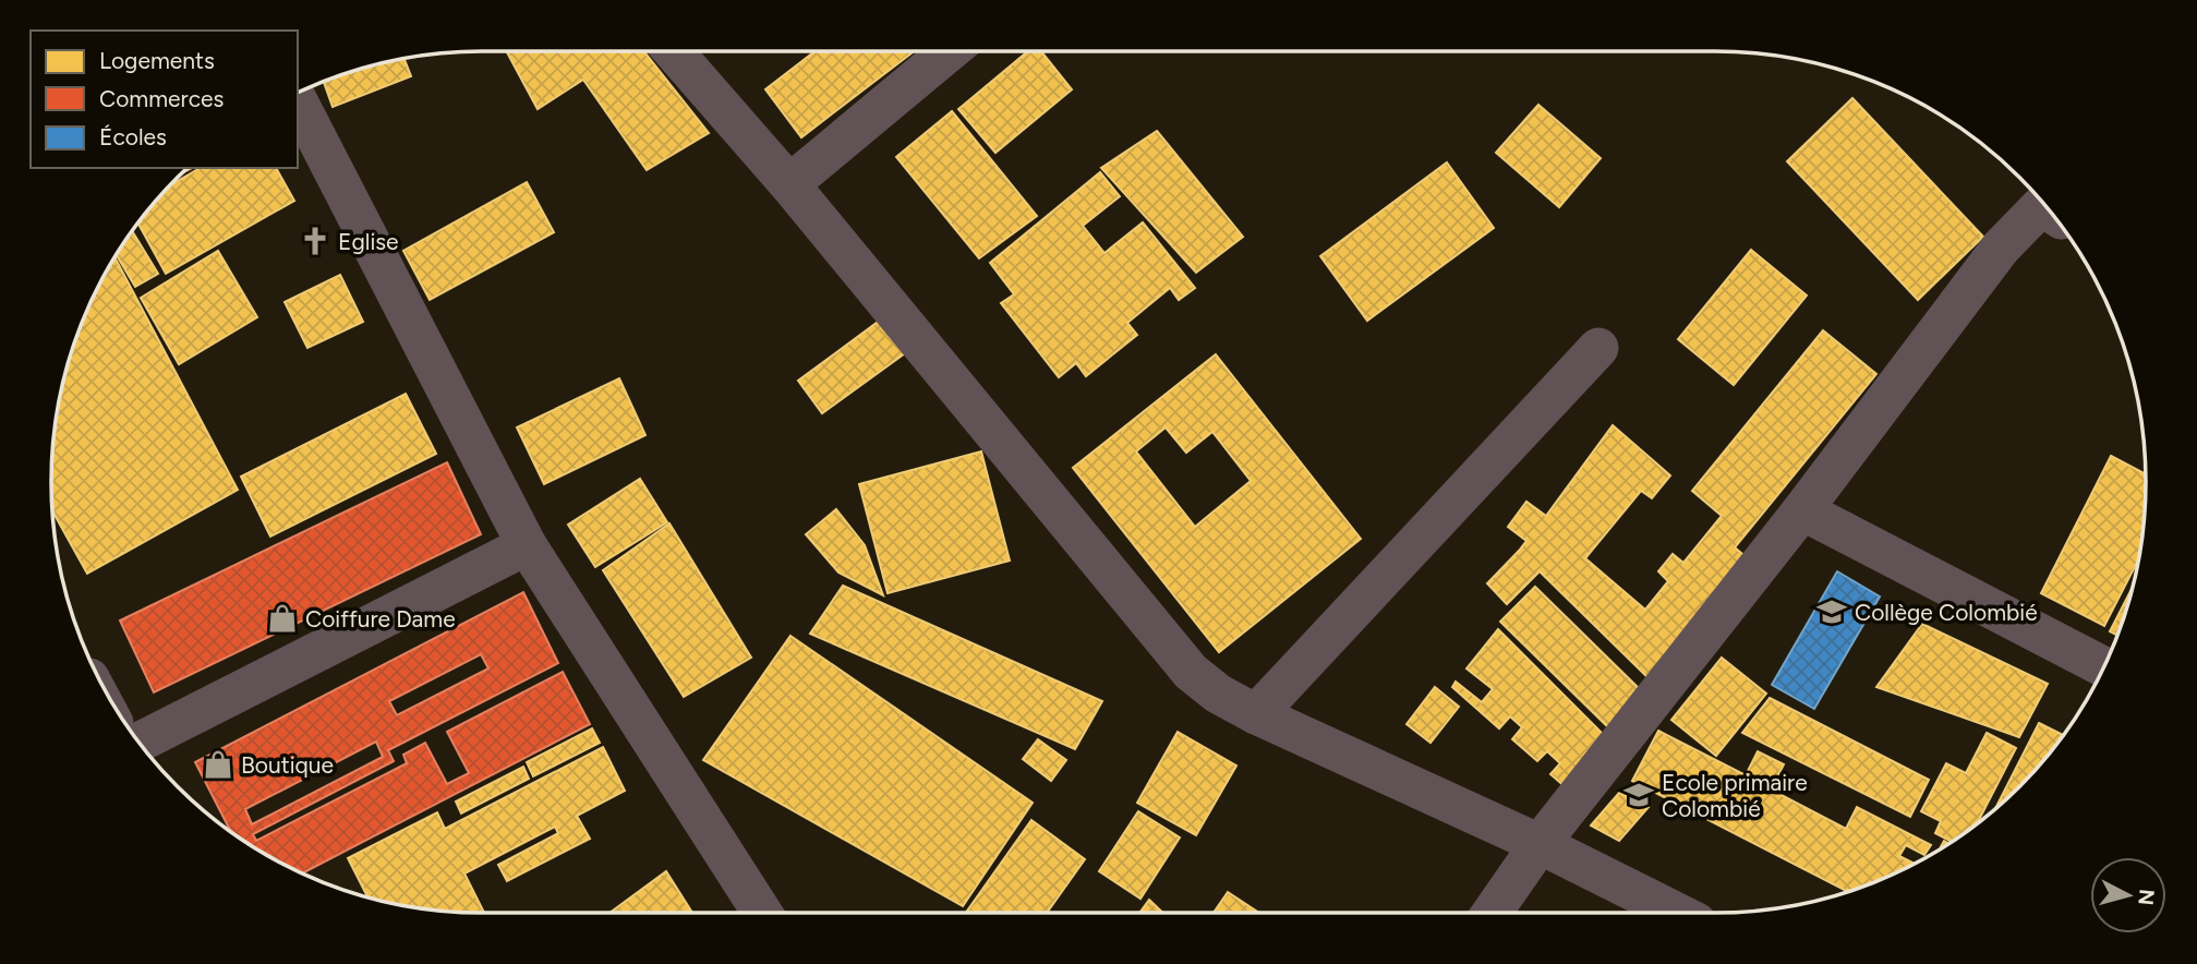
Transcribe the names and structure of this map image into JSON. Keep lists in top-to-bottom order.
{
  "places": {
    "church": ["Eglise"],
    "school or university": ["Collège Colombié", "Ecole primaire Colombié"],
    "shop": ["Coiffure Dame", "Boutique"]
  },
  "legend": ["Logements", "Commerces", "Écoles"],
  "north": "right"
}
